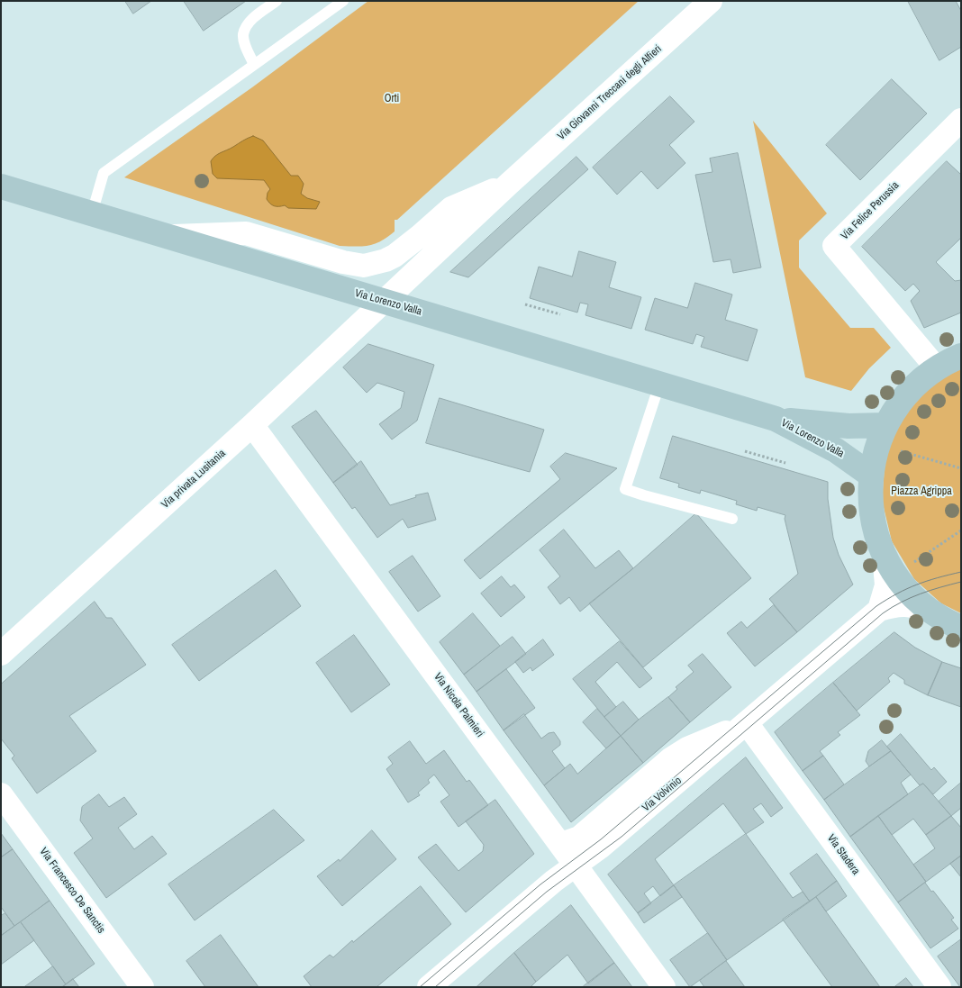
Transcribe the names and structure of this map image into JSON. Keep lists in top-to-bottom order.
{
  "streets": {
    "main road": ["Via Lorenzo Valla"],
    "street": [
      "Via Giovanni Treccani degli Alfieri",
      "Via Felice Perussia",
      "Via privata Lusitania",
      "Via Nicola Palmieri",
      "Via Volvinio",
      "Via Stadera",
      "Via Francesco De Sanctis"
    ]
  },
  "crossings": [
    ["Via Giovanni Treccani degli Alfieri", "Via Lorenzo Valla"],
    ["Via Giovanni Treccani degli Alfieri", "Via privata Lusitania"],
    ["Via Lorenzo Valla", "Via privata Lusitania"],
    ["Via privata Lusitania", "Via Nicola Palmieri"],
    ["Via Nicola Palmieri", "Via Volvinio"],
    ["Via Volvinio", "Via Stadera"]
  ],
  "parks": ["Orti", "Piazza Agrippa"]
}
